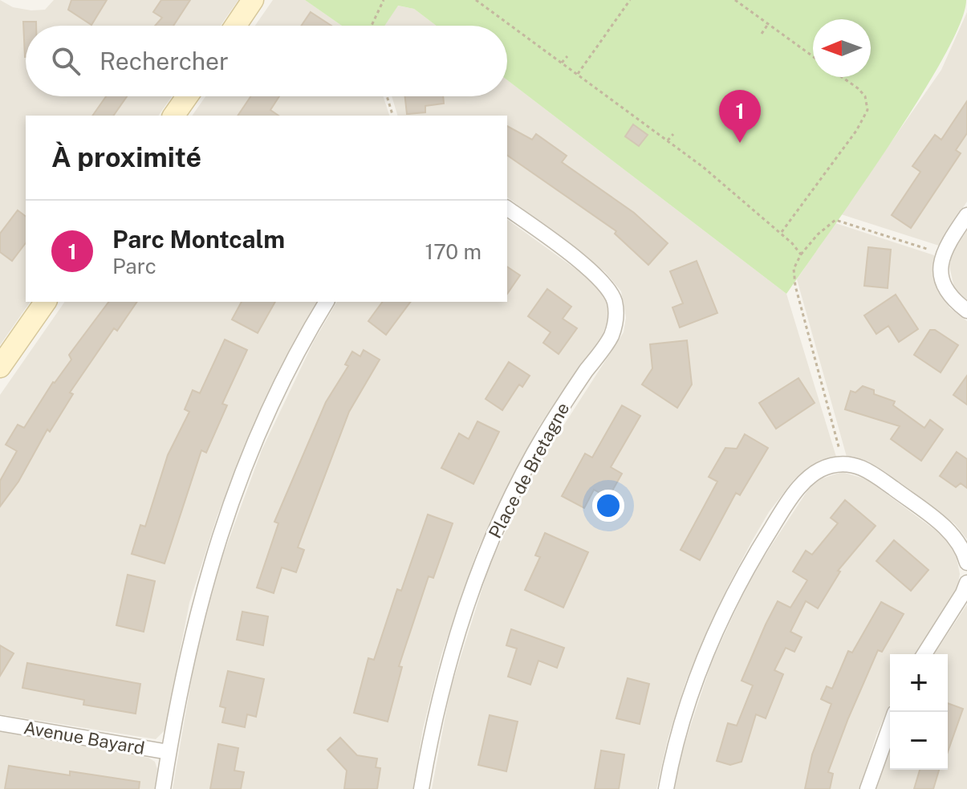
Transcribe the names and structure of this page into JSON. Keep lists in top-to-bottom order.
{
  "streets": {
    "street": ["Place de Bretagne", "Avenue Bayard"]
  },
  "north": "left",
  "page": {
    "search": "Rechercher",
    "pins": "1",
    "heading": "À proximité",
    "list": [
      {
        "mark": "1",
        "name": "Parc Montcalm",
        "note": "Parc",
        "value": "170 m"
      }
    ],
    "map_buttons": ["+", "−"]
  }
}
